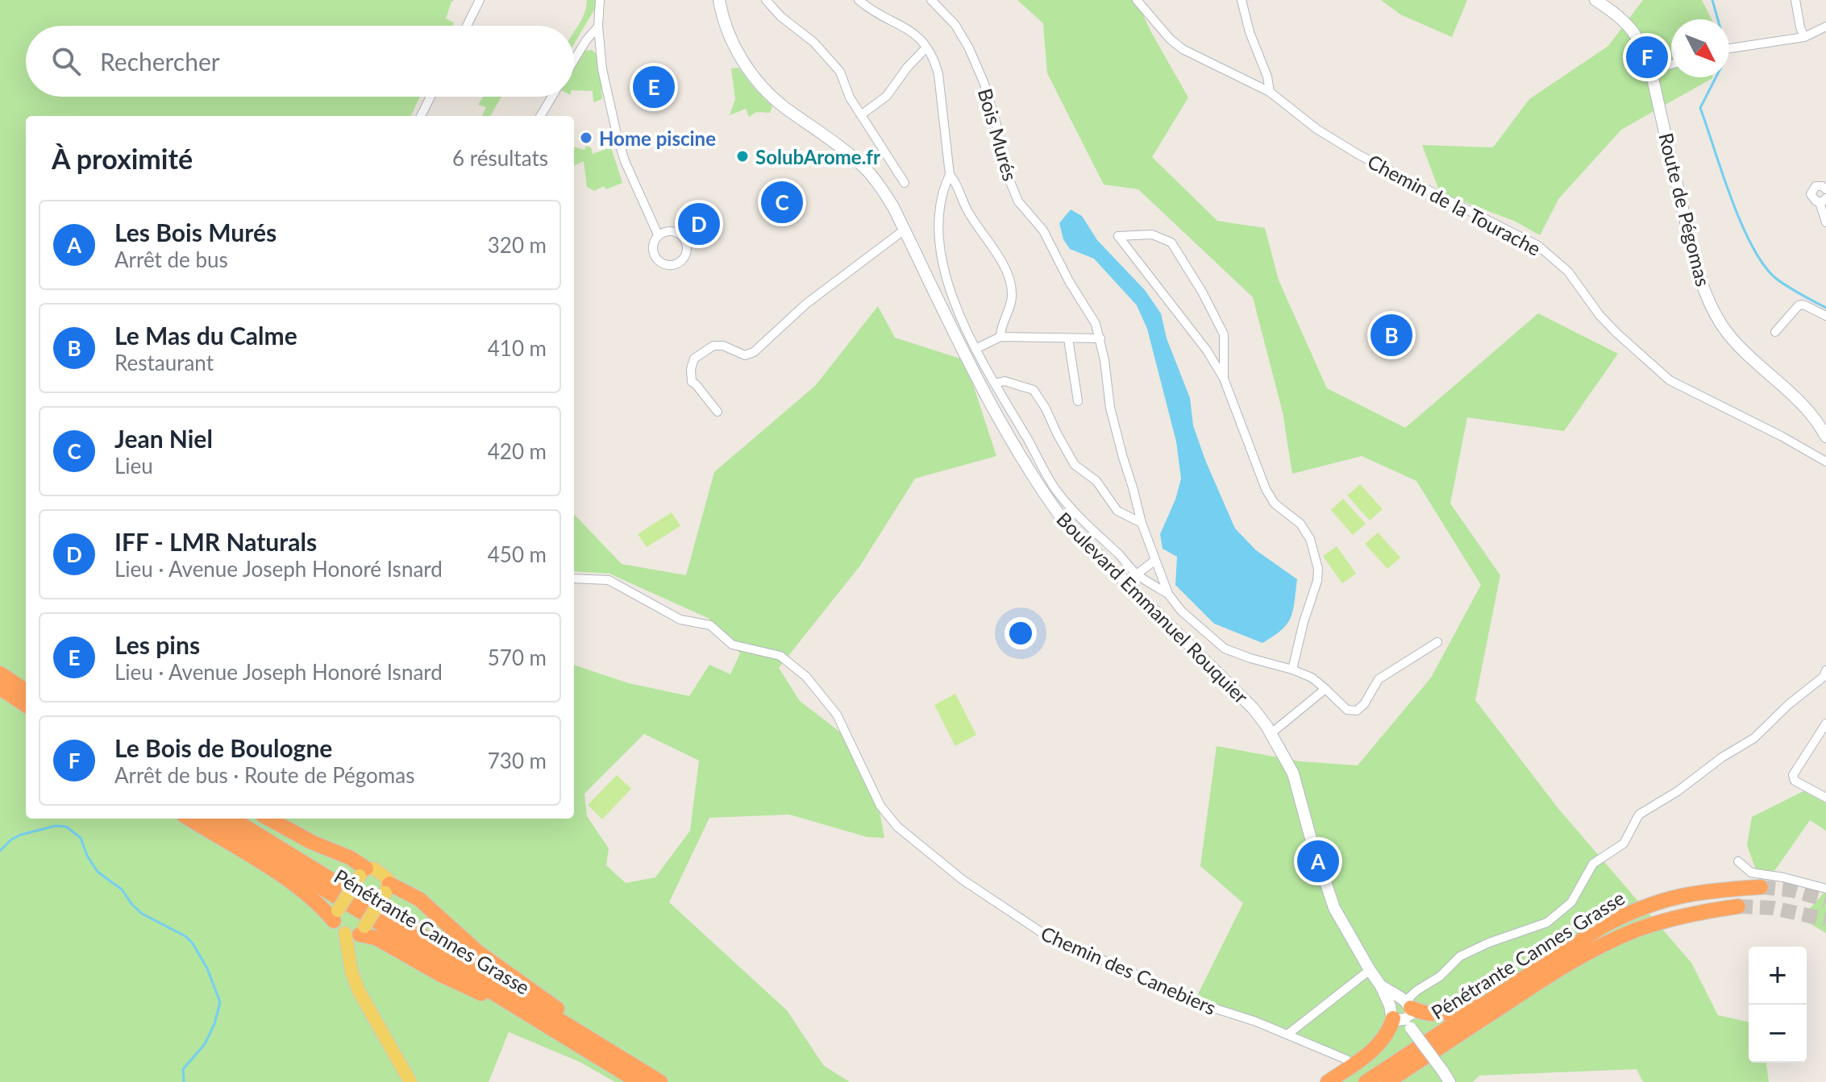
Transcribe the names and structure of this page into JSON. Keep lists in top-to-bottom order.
{
  "streets": {
    "highway": ["Pénétrante Cannes Grasse"],
    "street": [
      "Bois Murés",
      "Chemin de la Tourache",
      "Route de Pégomas",
      "Boulevard Emmanuel Rouquier",
      "Chemin des Canebiers"
    ]
  },
  "places": ["Home piscine", "SolubArome.fr"],
  "north": "bottom right",
  "page": {
    "search": "Rechercher",
    "pins": [
      "F",
      "E",
      "C",
      "D",
      "B",
      "A"
    ],
    "heading": ["À proximité", "6 résultats"],
    "list": [
      {
        "mark": "A",
        "name": "Les Bois Murés",
        "note": "Arrêt de bus",
        "value": "320 m"
      },
      {
        "mark": "B",
        "name": "Le Mas du Calme",
        "note": "Restaurant",
        "value": "410 m"
      },
      {
        "mark": "C",
        "name": "Jean Niel",
        "note": "Lieu",
        "value": "420 m"
      },
      {
        "mark": "D",
        "name": "IFF - LMR Naturals",
        "note": "Lieu · Avenue Joseph Honoré Isnard",
        "value": "450 m"
      },
      {
        "mark": "E",
        "name": "Les pins",
        "note": "Lieu · Avenue Joseph Honoré Isnard",
        "value": "570 m"
      },
      {
        "mark": "F",
        "name": "Le Bois de Boulogne",
        "note": "Arrêt de bus · Route de Pégomas",
        "value": "730 m"
      }
    ],
    "map_buttons": ["+", "−"]
  }
}
